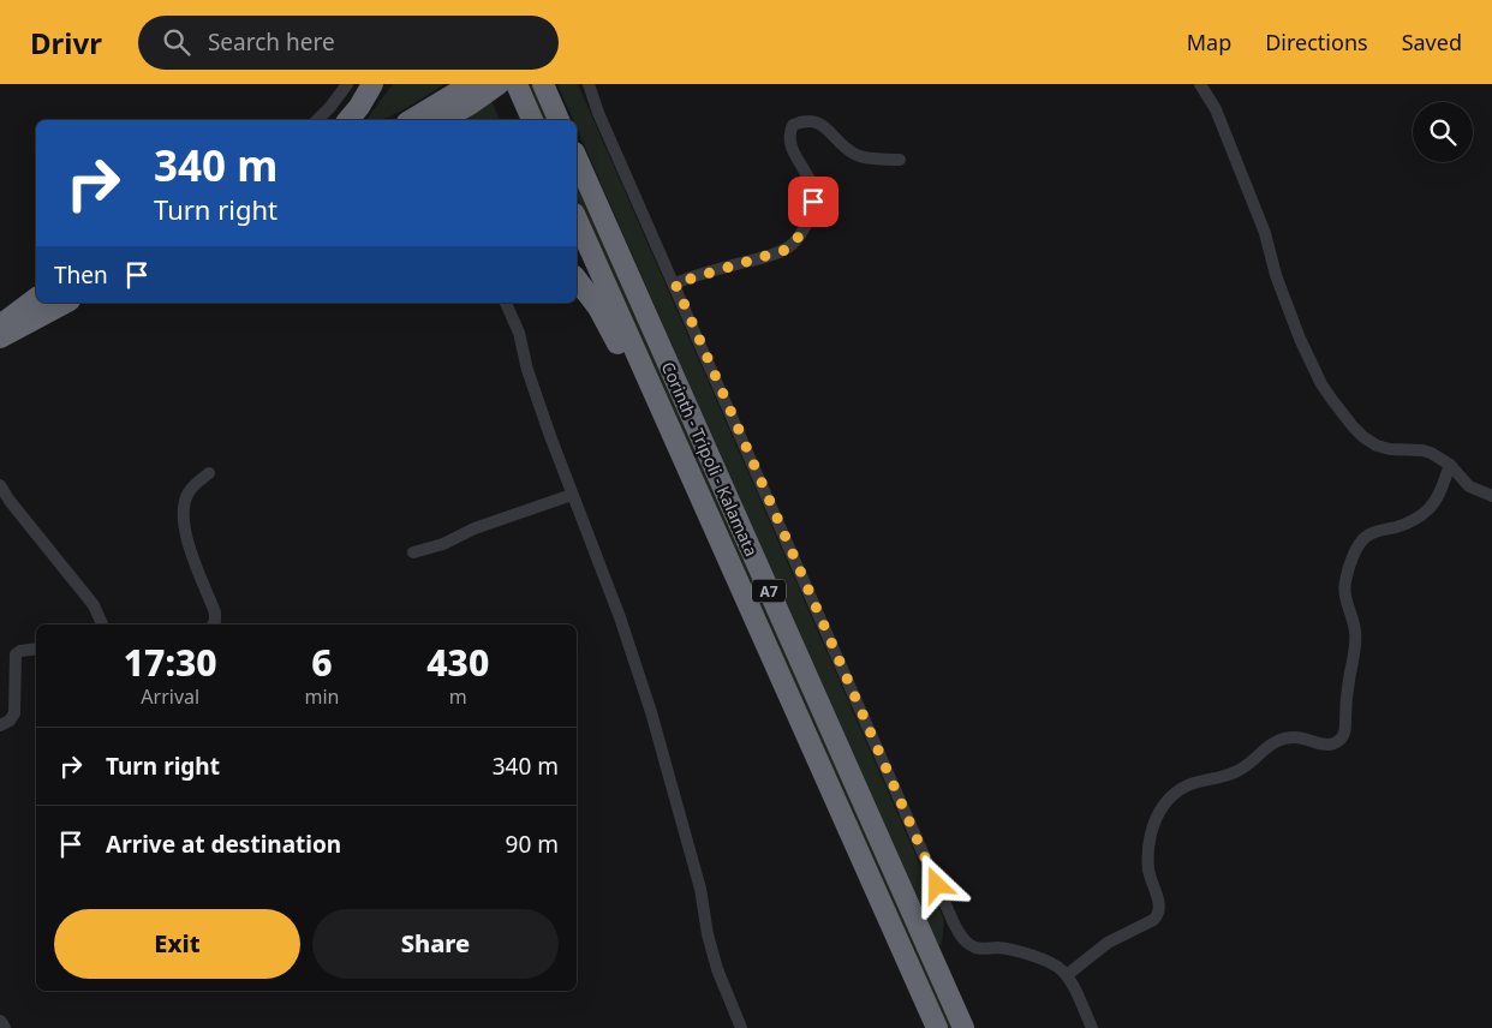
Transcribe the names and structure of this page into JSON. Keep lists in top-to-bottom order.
{
  "streets": {
    "highway": ["Corinth - Tripoli - Kalamata", "Α7"]
  },
  "page": {
    "header": "Drivr",
    "search": "Search here",
    "nav": ["Map", "Directions", "Saved"],
    "turn": ["340 m", "Turn right"],
    "then": "Then",
    "eta": [
      "17:30",
      "Arrival",
      "6",
      "min",
      "430",
      "m"
    ],
    "list": [
      {
        "name": "Turn right",
        "value": "340 m"
      },
      {
        "name": "Arrive at destination",
        "value": "90 m"
      }
    ],
    "buttons": ["Exit", "Share"]
  }
}
